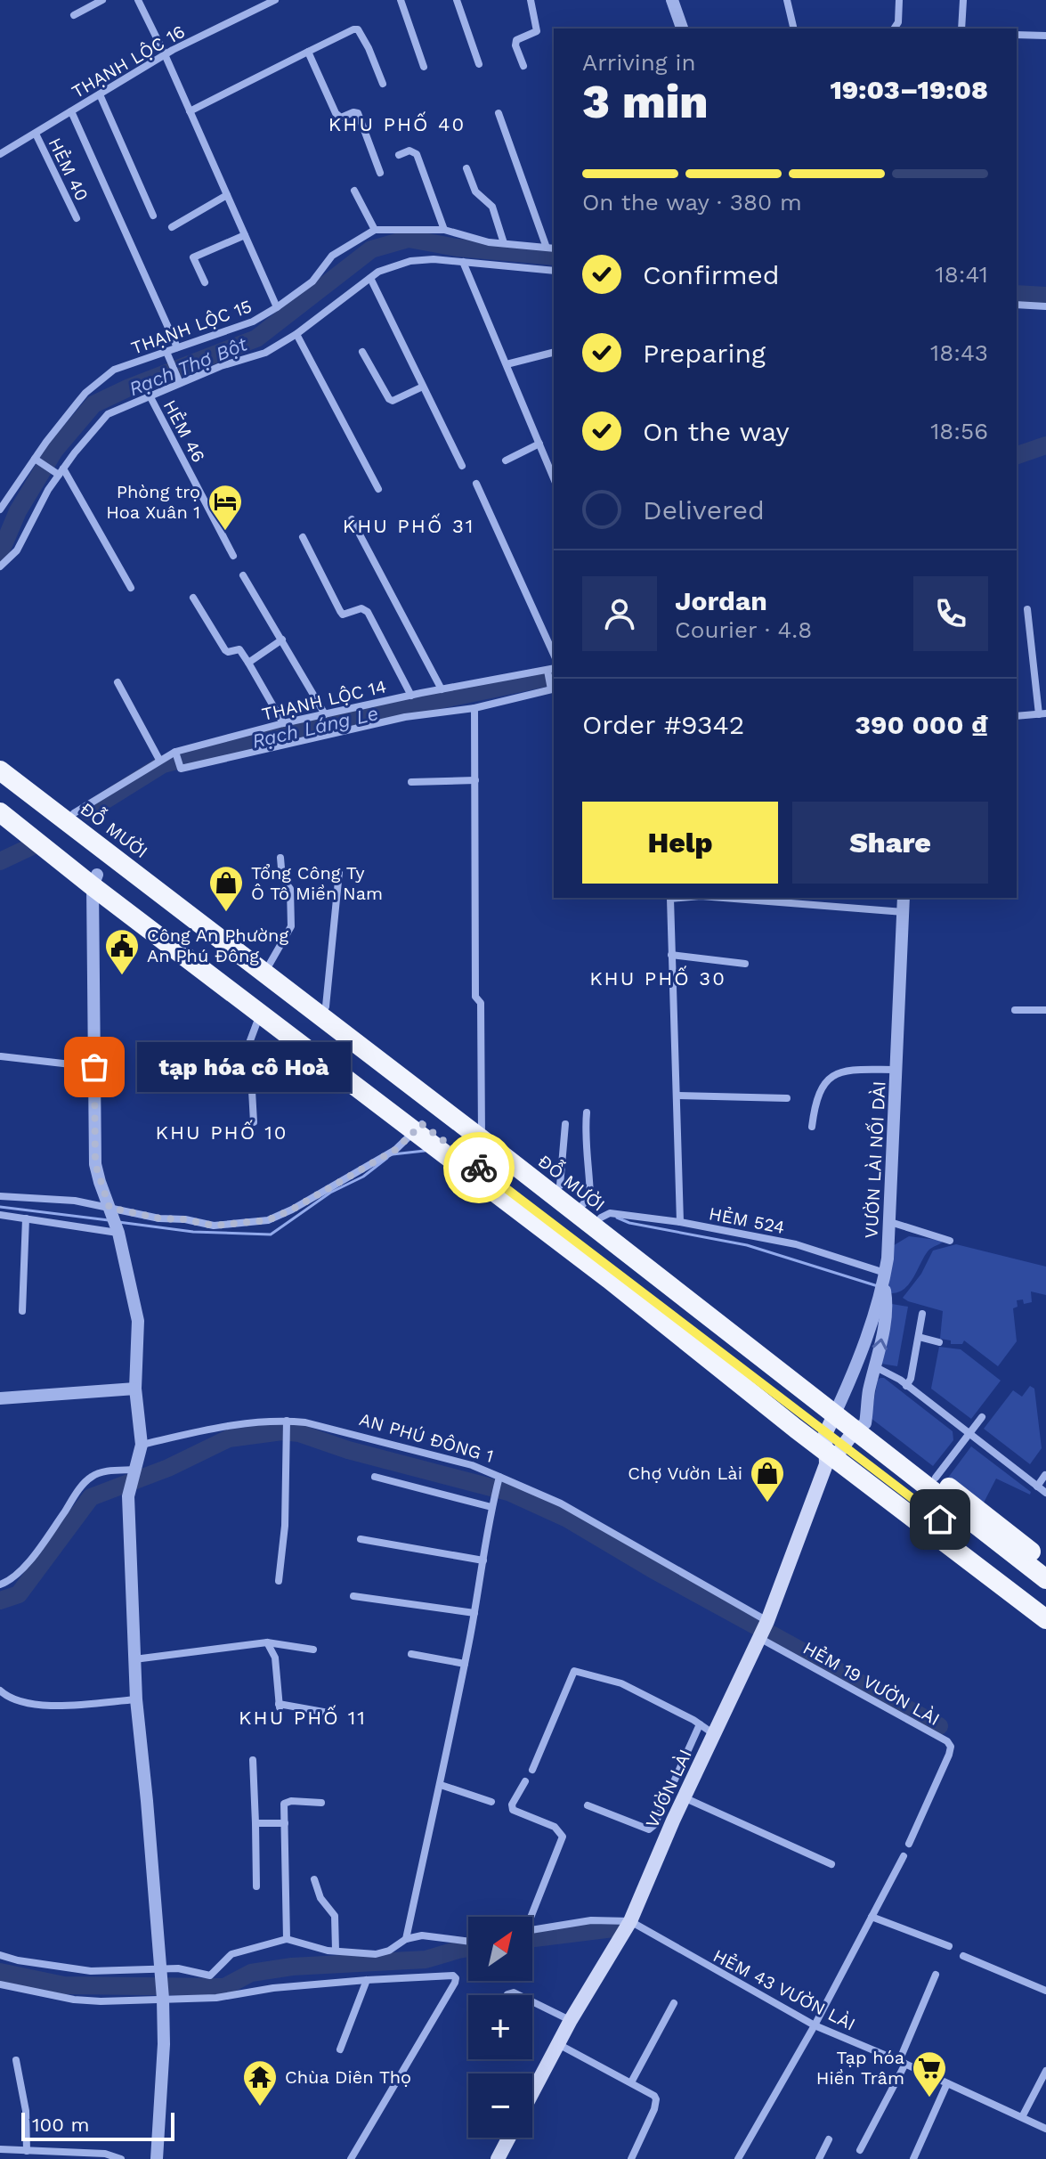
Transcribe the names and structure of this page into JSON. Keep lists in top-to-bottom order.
{
  "streets": {
    "highway": ["ĐỖ MƯỜI"],
    "main road": ["VƯỜN LÀI"],
    "street": [
      "THẠNH LỘC 16",
      "HẺM 40",
      "THẠNH LỘC 15",
      "HẺM 46",
      "THẠNH LỘC 14",
      "VƯỜN LÀI NỐI DÀI",
      "HẺM 524",
      "AN PHÚ ĐÔNG 1",
      "HẺM 19 VƯỜN LÀI",
      "HẺM 43 VƯỜN LÀI"
    ]
  },
  "crossings": [
    ["THẠNH LỘC 16", "HẺM 40"],
    ["THẠNH LỘC 14", "ĐỖ MƯỜI"],
    ["ĐỖ MƯỜI", "VƯỜN LÀI NỐI DÀI"],
    ["ĐỖ MƯỜI", "HẺM 524"],
    ["ĐỖ MƯỜI", "VƯỜN LÀI"],
    ["VƯỜN LÀI NỐI DÀI", "HẺM 524"],
    ["VƯỜN LÀI NỐI DÀI", "VƯỜN LÀI"],
    ["HẺM 524", "VƯỜN LÀI"],
    ["AN PHÚ ĐÔNG 1", "HẺM 19 VƯỜN LÀI"],
    ["AN PHÚ ĐÔNG 1", "VƯỜN LÀI"],
    ["HẺM 19 VƯỜN LÀI", "VƯỜN LÀI"],
    ["VƯỜN LÀI", "HẺM 43 VƯỜN LÀI"]
  ],
  "districts": [
    "KHU PHỐ 40",
    "KHU PHỐ 31",
    "KHU PHỐ 30",
    "KHU PHỐ 10",
    "KHU PHỐ 11"
  ],
  "water": ["Rạch Thợ Bột", "Rạch Láng Le"],
  "places": {
    "hotel": ["Phòng trọ Hoa Xuân 1"],
    "shop": ["Tổng Công Ty Ô Tô Miền Nam", "Chợ Vườn Lài"],
    "public building": ["Công An Phường An Phú Đông"],
    "other": ["tạp hóa cô Hoà"],
    "supermarket": ["Tạp hóa Hiền Trâm"],
    "temple": ["Chùa Diên Thọ"]
  },
  "scale_bar": "100 m",
  "north": "top right",
  "page": {
    "heading": ["3 min", "Arriving in", "19:03–19:08"],
    "panel": [
      "Jordan",
      "Courier · 4.8",
      "Order #9342",
      "390 000 ₫"
    ],
    "bar": "On the way · 380 m",
    "list": [
      ["Confirmed", "18:41"],
      ["Preparing", "18:43"],
      ["On the way", "18:56"],
      "Delivered"
    ],
    "buttons": ["Help", "Share"],
    "bubble": "tạp hóa cô Hoà",
    "map_buttons": ["+", "−"],
    "scale": "100 m"
  }
}
